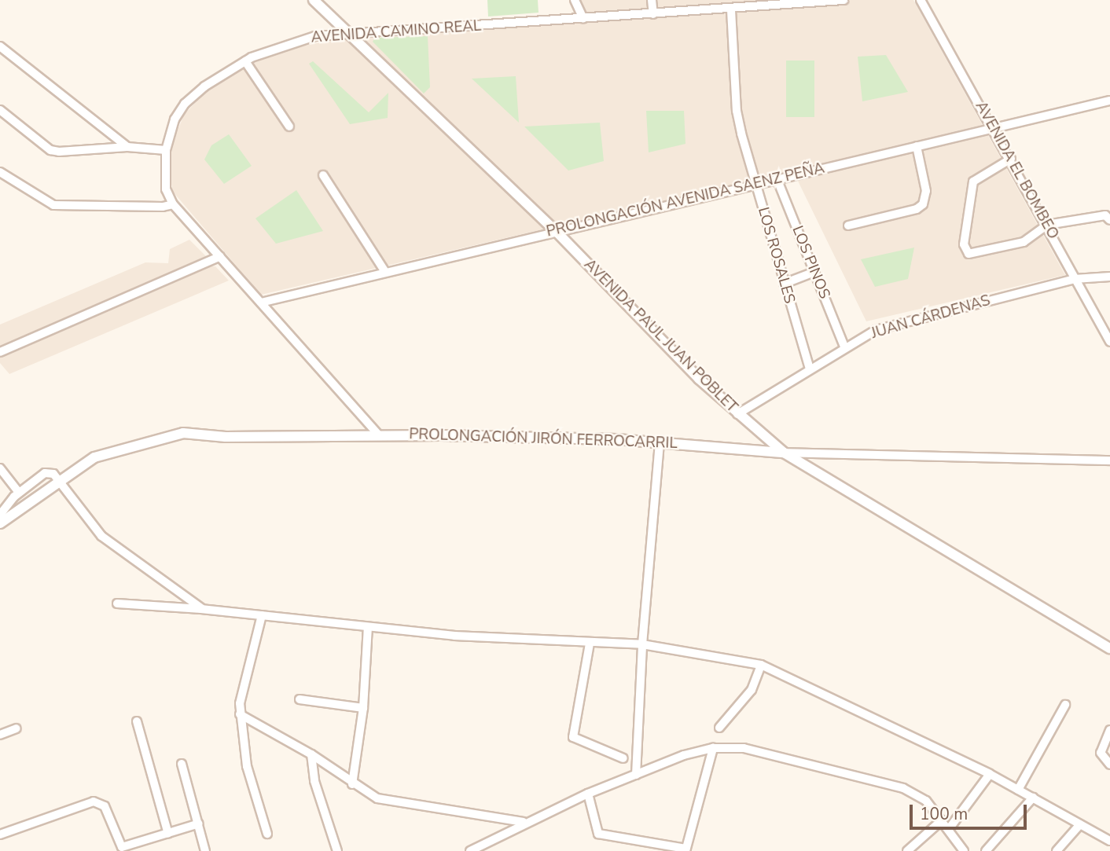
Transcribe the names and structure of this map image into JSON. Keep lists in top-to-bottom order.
{
  "streets": {
    "street": [
      "AVENIDA CAMINO REAL",
      "AVENIDA EL BOMBEO",
      "PROLONGACIÓN AVENIDA SAENZ PEÑA",
      "LOS ROSALES",
      "LOS PINOS",
      "JUAN CÁRDENAS",
      "AVENIDA PAUL JUAN POBLET",
      "PROLONGACIÓN JIRÓN FERROCARRIL"
    ]
  },
  "crossings": [
    ["AVENIDA CAMINO REAL", "PROLONGACIÓN AVENIDA SAENZ PEÑA"],
    ["AVENIDA CAMINO REAL", "LOS ROSALES"],
    ["AVENIDA CAMINO REAL", "AVENIDA PAUL JUAN POBLET"],
    ["AVENIDA CAMINO REAL", "PROLONGACIÓN JIRÓN FERROCARRIL"],
    ["AVENIDA EL BOMBEO", "PROLONGACIÓN AVENIDA SAENZ PEÑA"],
    ["AVENIDA EL BOMBEO", "JUAN CÁRDENAS"],
    ["PROLONGACIÓN AVENIDA SAENZ PEÑA", "LOS ROSALES"],
    ["PROLONGACIÓN AVENIDA SAENZ PEÑA", "LOS PINOS"],
    ["PROLONGACIÓN AVENIDA SAENZ PEÑA", "AVENIDA PAUL JUAN POBLET"],
    ["LOS ROSALES", "JUAN CÁRDENAS"],
    ["LOS PINOS", "JUAN CÁRDENAS"],
    ["JUAN CÁRDENAS", "AVENIDA PAUL JUAN POBLET"],
    ["AVENIDA PAUL JUAN POBLET", "PROLONGACIÓN JIRÓN FERROCARRIL"]
  ],
  "scale_bar": "100 m"
}
